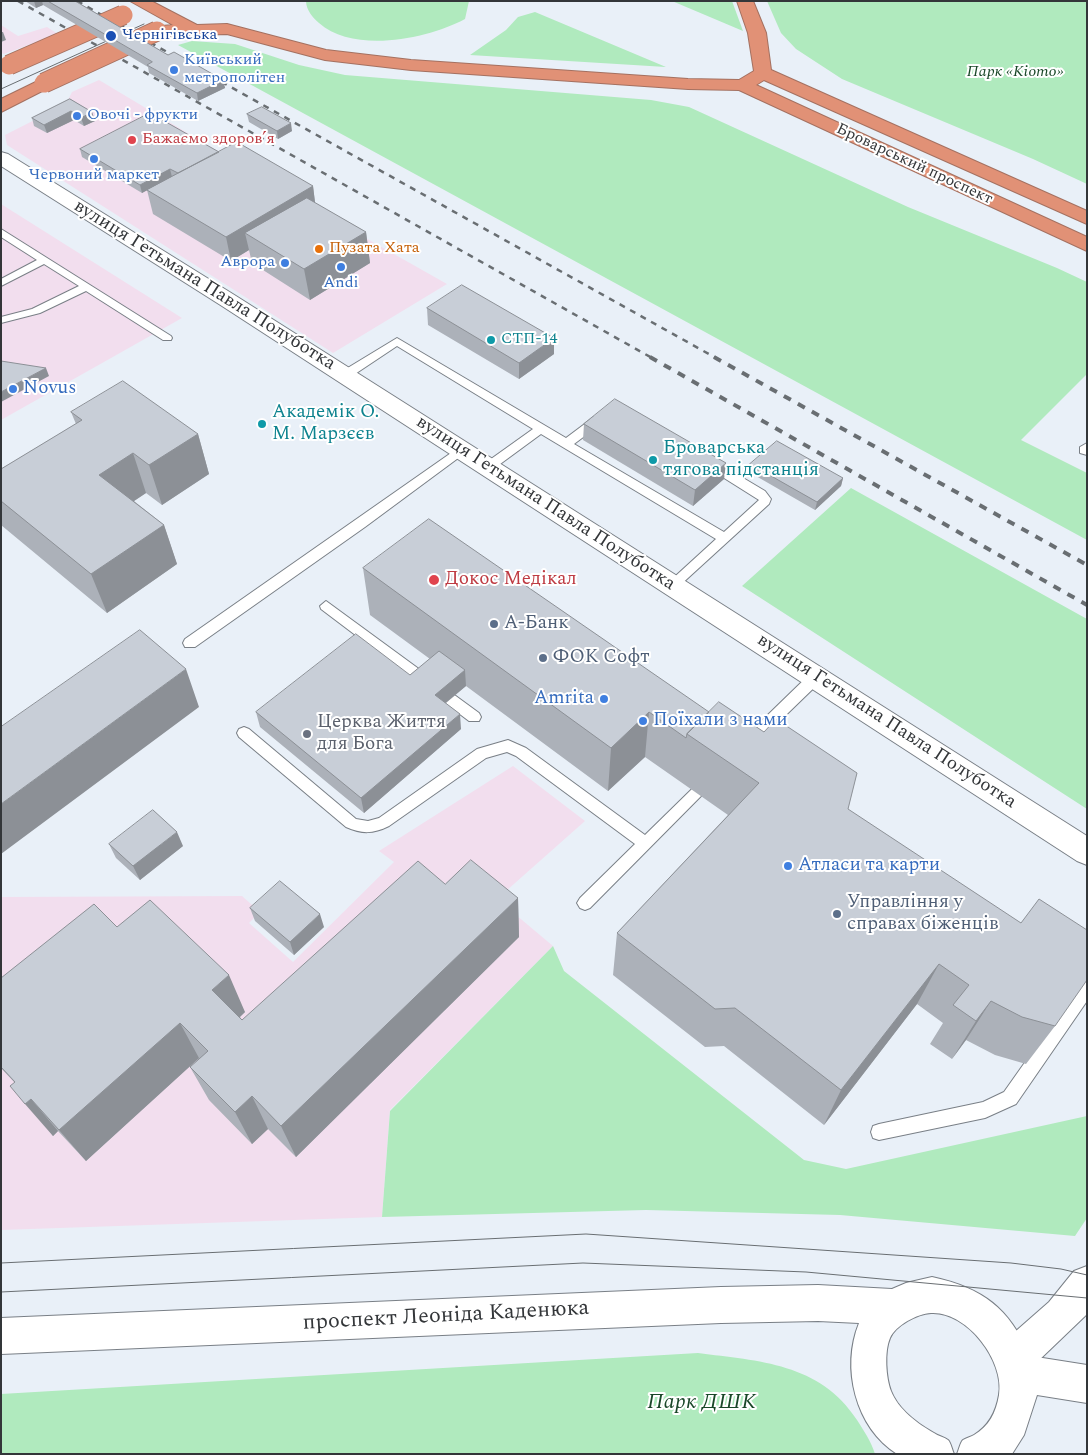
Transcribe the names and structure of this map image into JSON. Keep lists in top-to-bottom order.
{
  "streets": {
    "highway": ["Броварський проспект"],
    "street": ["вулиця Гетьмана Павла Полуботка", "проспект Леоніда Каденюка"]
  },
  "parks": ["Парк «Кіото»", "Парк ДШК"],
  "places": [
    "Чернігівська",
    "Київський метрополітен",
    "Овочі - фрукти",
    "Бажаємо здоровʼя",
    "Червоний маркет",
    "Пузата Хата",
    "Аврора",
    "Andi",
    "СТП-14",
    "Novus",
    "Академік О. М. Марзєєв",
    "Броварська тягова підстанція",
    "Докос Медікал",
    "А-Банк",
    "ФОК Софт",
    "Amrita",
    "Поїхали з нами",
    "Церква Життя для Бога",
    "Атласи та карти",
    "Управління у справах біженців"
  ]
}
